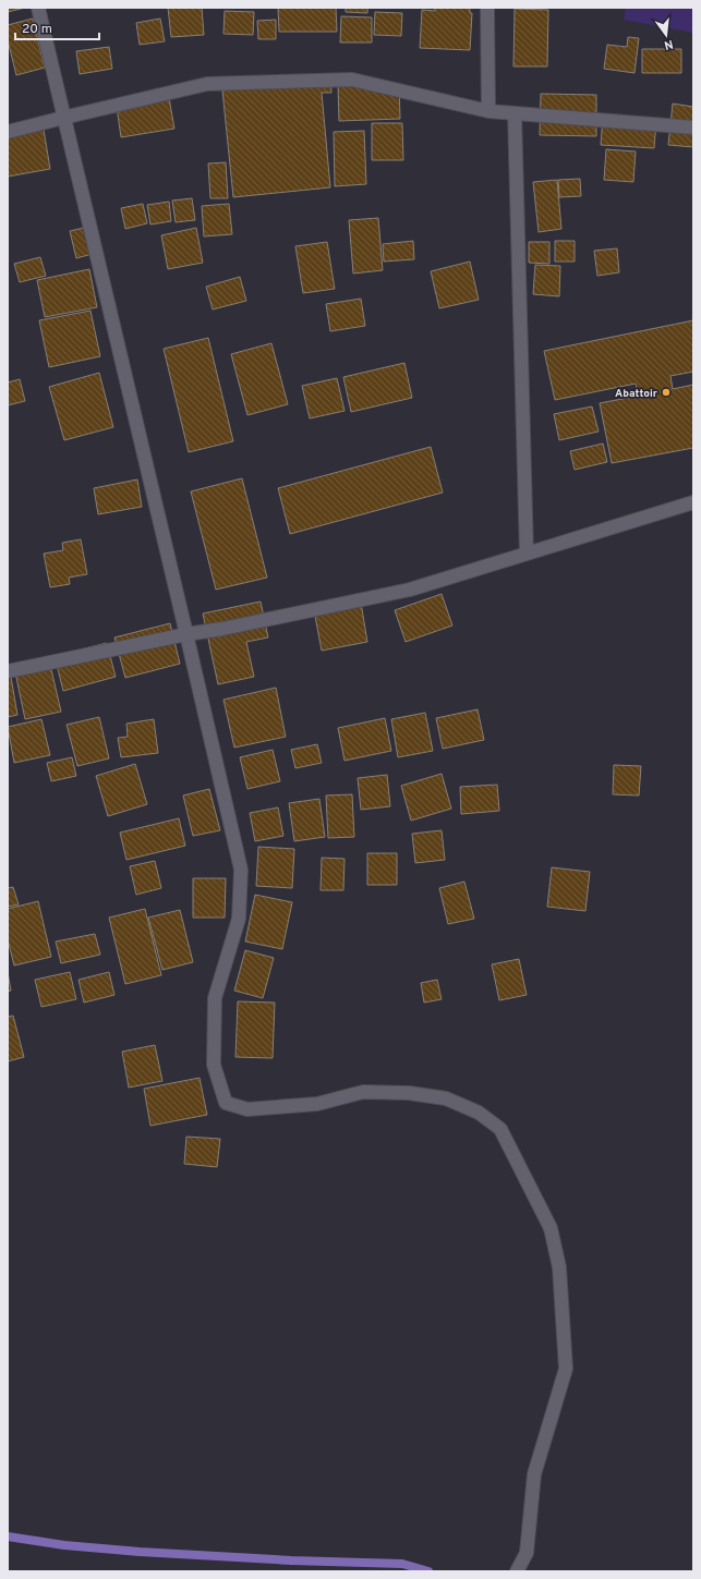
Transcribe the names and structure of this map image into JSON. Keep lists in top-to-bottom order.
{
  "places": ["Abattoir"],
  "scale_bar": "20 m",
  "north": "bottom"
}
